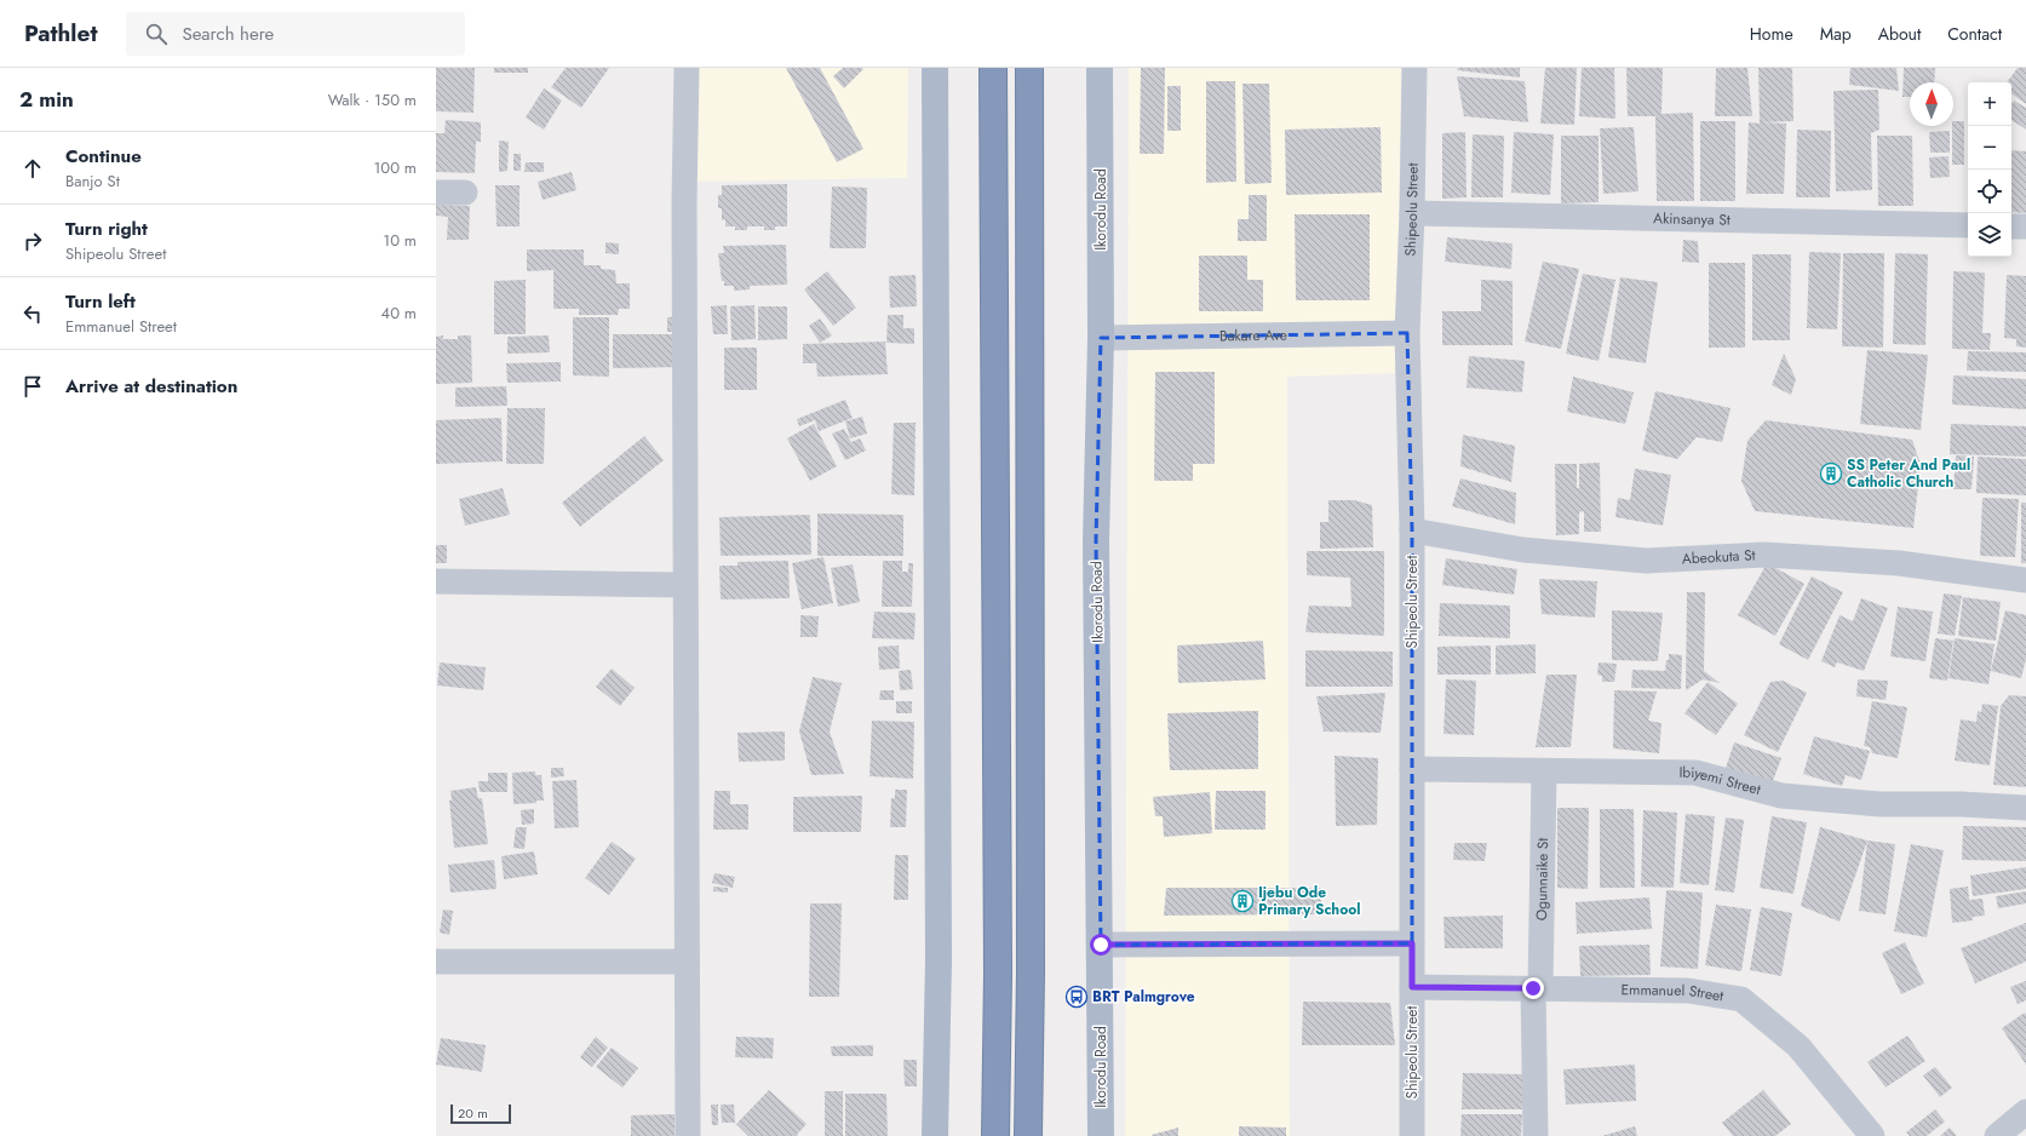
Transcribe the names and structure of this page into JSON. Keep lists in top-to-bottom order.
{
  "streets": {
    "main road": ["Ikorodu Road"],
    "street": [
      "Shipeolu Street",
      "Akinsanya St",
      "Bakare Ave",
      "Abeokuta St",
      "Ibiyemi Street",
      "Ogunnaike St",
      "Emmanuel Street"
    ]
  },
  "crossings": [
    ["Ikorodu Road", "Bakare Ave"],
    ["Shipeolu Street", "Akinsanya St"],
    ["Shipeolu Street", "Bakare Ave"],
    ["Shipeolu Street", "Abeokuta St"],
    ["Shipeolu Street", "Ibiyemi Street"],
    ["Shipeolu Street", "Emmanuel Street"],
    ["Ibiyemi Street", "Ogunnaike St"],
    ["Ogunnaike St", "Emmanuel Street"]
  ],
  "places": {
    "building": ["SS Peter And Paul Catholic Church", "Ijebu Ode Primary School"],
    "bus stop": ["BRT Palmgrove"]
  },
  "scale_bar": "20 m",
  "north": "top",
  "page": {
    "header": "Pathlet",
    "search": "Search here",
    "nav": [
      "Home",
      "Map",
      "About",
      "Contact"
    ],
    "heading": ["2 min", "Walk · 150 m"],
    "map_buttons": ["+", "−"],
    "list": [
      ["Continue", "Banjo St", "100 m"],
      ["Turn right", "Shipeolu Street", "10 m"],
      ["Turn left", "Emmanuel Street", "40 m"],
      "Arrive at destination"
    ],
    "scale": "20 m"
  }
}
